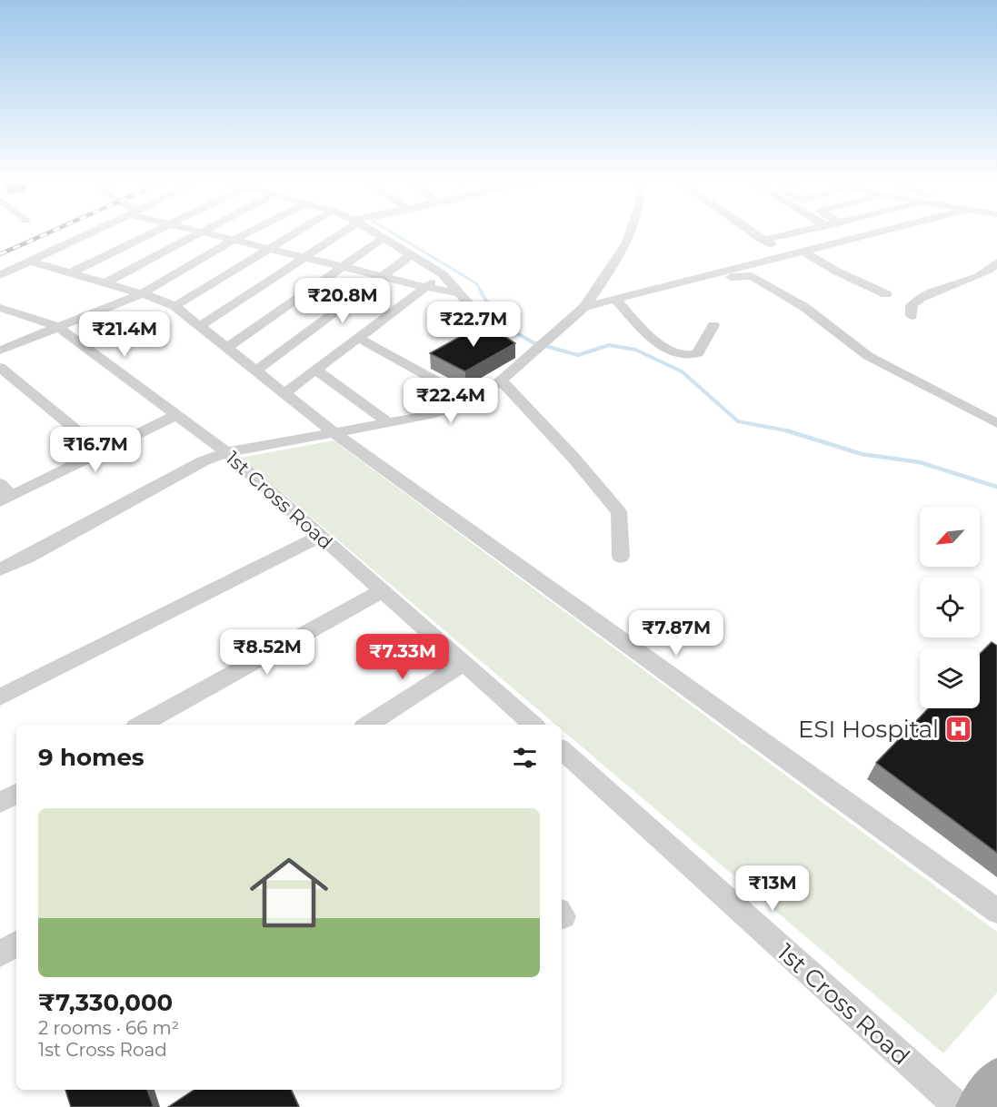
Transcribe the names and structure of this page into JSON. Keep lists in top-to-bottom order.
{
  "streets": {
    "street": ["1st Cross Road"]
  },
  "places": {
    "hospital": ["ESI Hospital"]
  },
  "north": "bottom left",
  "page": {
    "price": [
      "₹20.8M",
      "₹22.7M",
      "₹21.4M",
      "₹22.4M",
      "₹16.7M",
      "₹7.87M",
      "₹8.52M",
      "₹7.33M",
      "₹13M"
    ],
    "heading": "9 homes",
    "list": [
      {
        "name": "₹7,330,000",
        "note": "2 rooms · 66 m² · 1st Cross Road"
      }
    ]
  }
}
